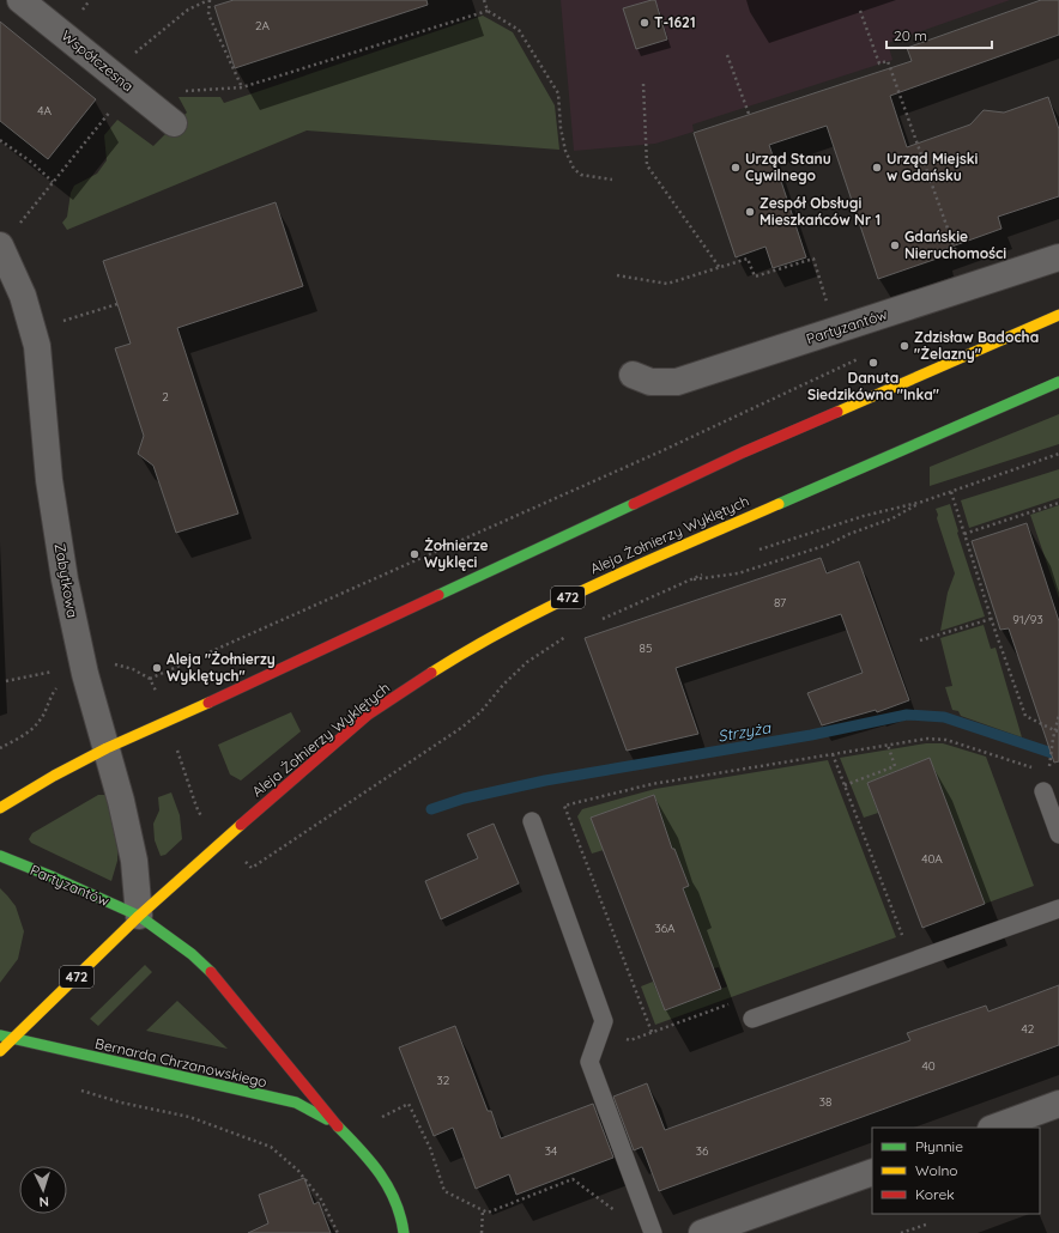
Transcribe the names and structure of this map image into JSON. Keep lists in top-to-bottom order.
{
  "streets": {
    "main road": [
      "Partyzantów",
      "Aleja Żołnierzy Wyklętych",
      "472",
      "Bernarda Chrzanowskiego"
    ],
    "street": ["Współczesna", "Zabytkowa"]
  },
  "crossings": [
    ["Partyzantów", "Aleja Żołnierzy Wyklętych"],
    ["Partyzantów", "Zabytkowa"],
    ["Partyzantów", "Bernarda Chrzanowskiego"],
    ["Aleja Żołnierzy Wyklętych", "Zabytkowa"],
    ["Aleja Żołnierzy Wyklętych", "Bernarda Chrzanowskiego"],
    ["Zabytkowa", "Bernarda Chrzanowskiego"]
  ],
  "water": ["Strzyża"],
  "places": [
    "T-1621",
    "Urząd Stanu Cywilnego",
    "Urząd Miejski w Gdańsku",
    "Zespół Obsługi Mieszkańców Nr 1",
    "Gdańskie Nieruchomości",
    "Zdzisław Badocha \"Żelazny\"",
    "Danuta Siedzikówna \"Inka\"",
    "Żołnierze Wyklęci",
    "Aleja \"Żołnierzy Wyklętych\""
  ],
  "house_numbers": [
    "2A",
    "4A",
    "2",
    "87",
    "91/93",
    "85",
    "40A",
    "36A",
    "42",
    "40",
    "32",
    "38",
    "34",
    "36"
  ],
  "legend": ["Płynnie", "Wolno", "Korek"],
  "scale_bar": "20 m",
  "north": "bottom"
}
